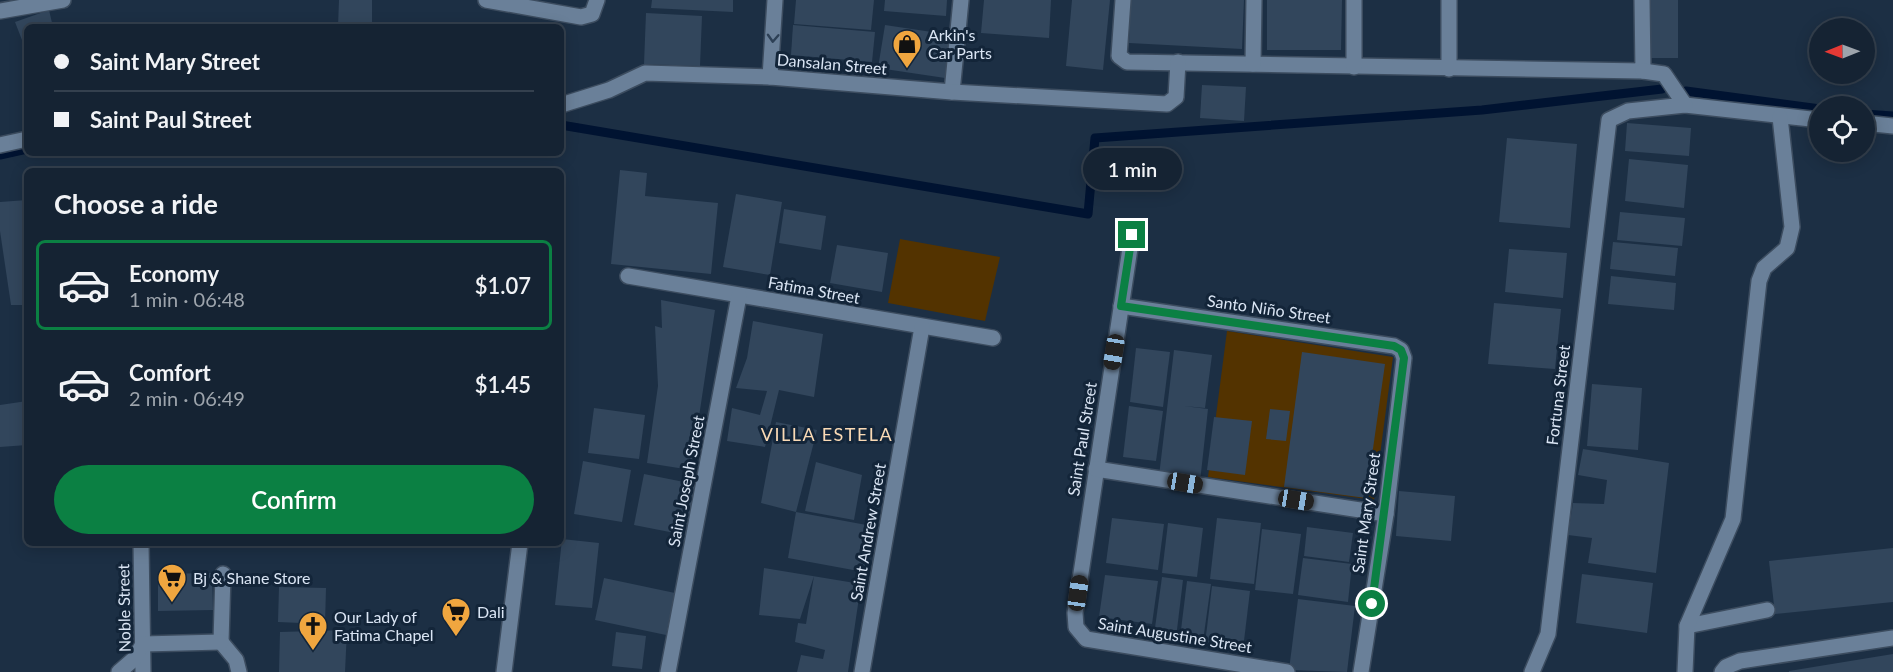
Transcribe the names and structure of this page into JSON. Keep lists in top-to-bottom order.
{
  "streets": {
    "street": [
      "Dansalan Street",
      "Fatima Street",
      "Santo Niño Street",
      "Fortuna Street",
      "Saint Paul Street",
      "Saint Joseph Street",
      "Saint Mary Street",
      "Saint Andrew Street",
      "Noble Street",
      "Saint Augustine Street"
    ]
  },
  "crossings": [
    ["Fatima Street", "Saint Joseph Street"],
    ["Fatima Street", "Saint Andrew Street"],
    ["Santo Niño Street", "Saint Paul Street"],
    ["Santo Niño Street", "Saint Mary Street"],
    ["Saint Paul Street", "Saint Augustine Street"]
  ],
  "districts": ["VILLA ESTELA"],
  "places": {
    "shop": ["Arkin's Car Parts"],
    "supermarket": ["Bj & Shane Store", "Dali"],
    "church": ["Our Lady of Fatima Chapel"]
  },
  "north": "left",
  "page": {
    "banner": ["Saint Mary Street", "Saint Paul Street"],
    "bubble": "1 min",
    "heading": "Choose a ride",
    "list": [
      {
        "name": "Economy",
        "note": "1 min · 06:48",
        "value": "$1.07"
      },
      {
        "name": "Comfort",
        "note": "2 min · 06:49",
        "value": "$1.45"
      }
    ],
    "buttons": "Confirm"
  }
}
